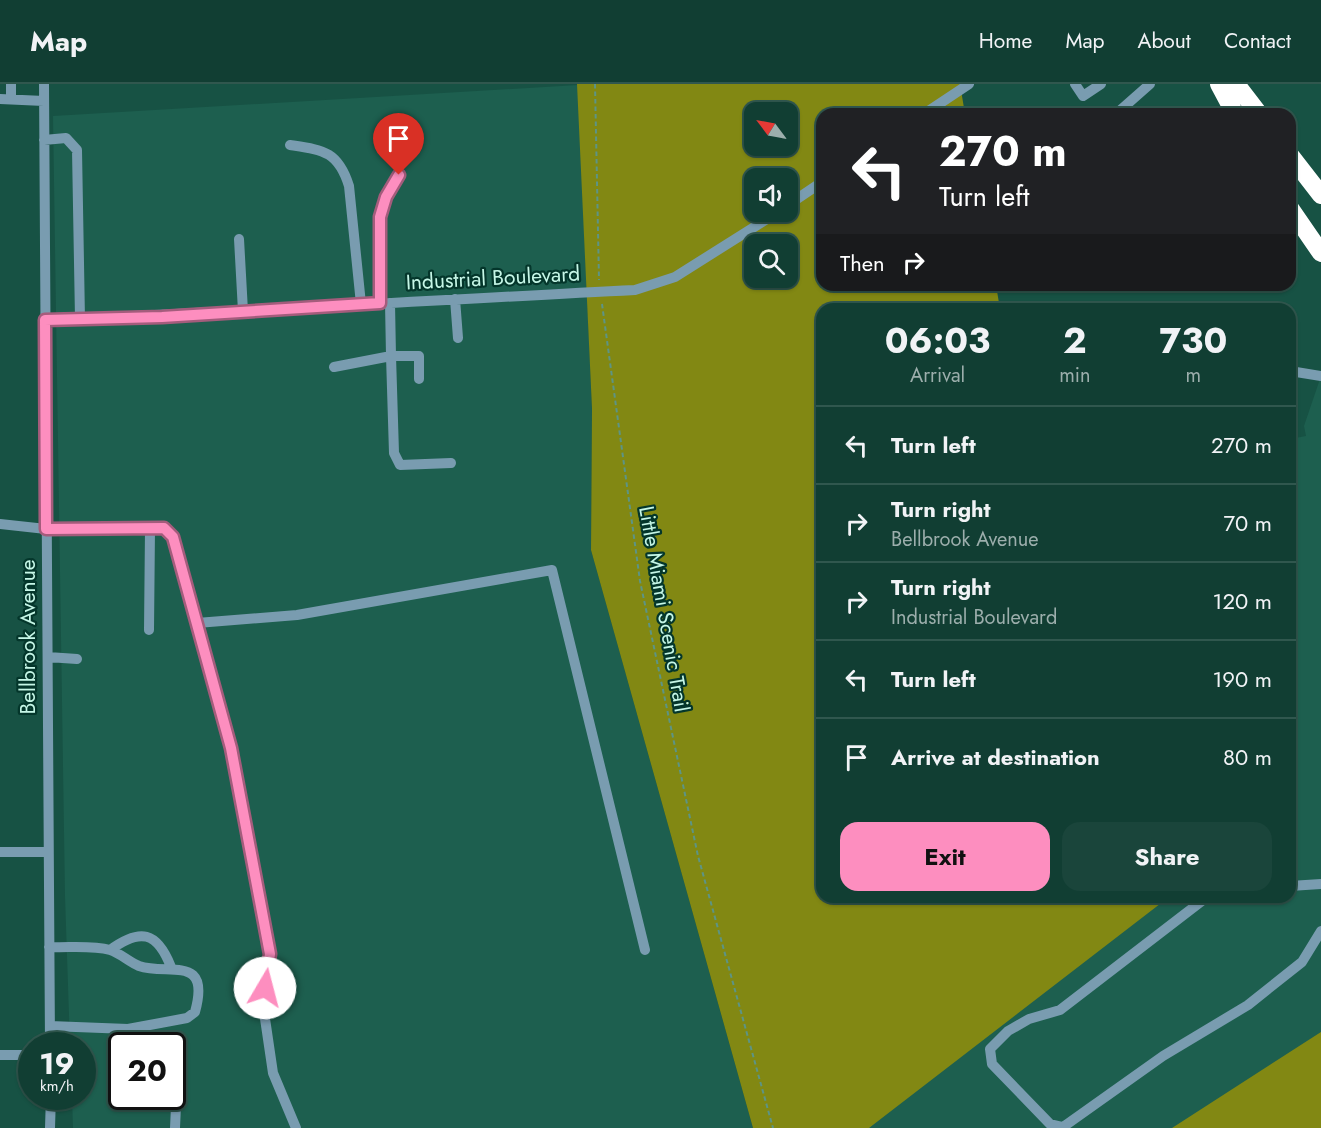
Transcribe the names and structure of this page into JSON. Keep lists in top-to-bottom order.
{
  "streets": {
    "street": ["Industrial Boulevard", "Bellbrook Avenue"],
    "path": ["Little Miami Scenic Trail"]
  },
  "crossings": [
    ["Industrial Boulevard", "Little Miami Scenic Trail"],
    ["Industrial Boulevard", "Bellbrook Avenue"]
  ],
  "north": "top left",
  "page": {
    "header": "Map",
    "nav": [
      "Home",
      "Map",
      "About",
      "Contact"
    ],
    "turn": ["270 m", "Turn left"],
    "then": "Then",
    "eta": [
      "06:03",
      "Arrival",
      "2",
      "min",
      "730",
      "m"
    ],
    "list": [
      {
        "name": "Turn left",
        "value": "270 m"
      },
      {
        "name": "Turn right",
        "note": "Bellbrook Avenue",
        "value": "70 m"
      },
      {
        "name": "Turn right",
        "note": "Industrial Boulevard",
        "value": "120 m"
      },
      {
        "name": "Turn left",
        "value": "190 m"
      },
      {
        "name": "Arrive at destination",
        "value": "80 m"
      }
    ],
    "buttons": ["Exit", "Share"],
    "speed": "19 km/h",
    "limit": "20"
  }
}
